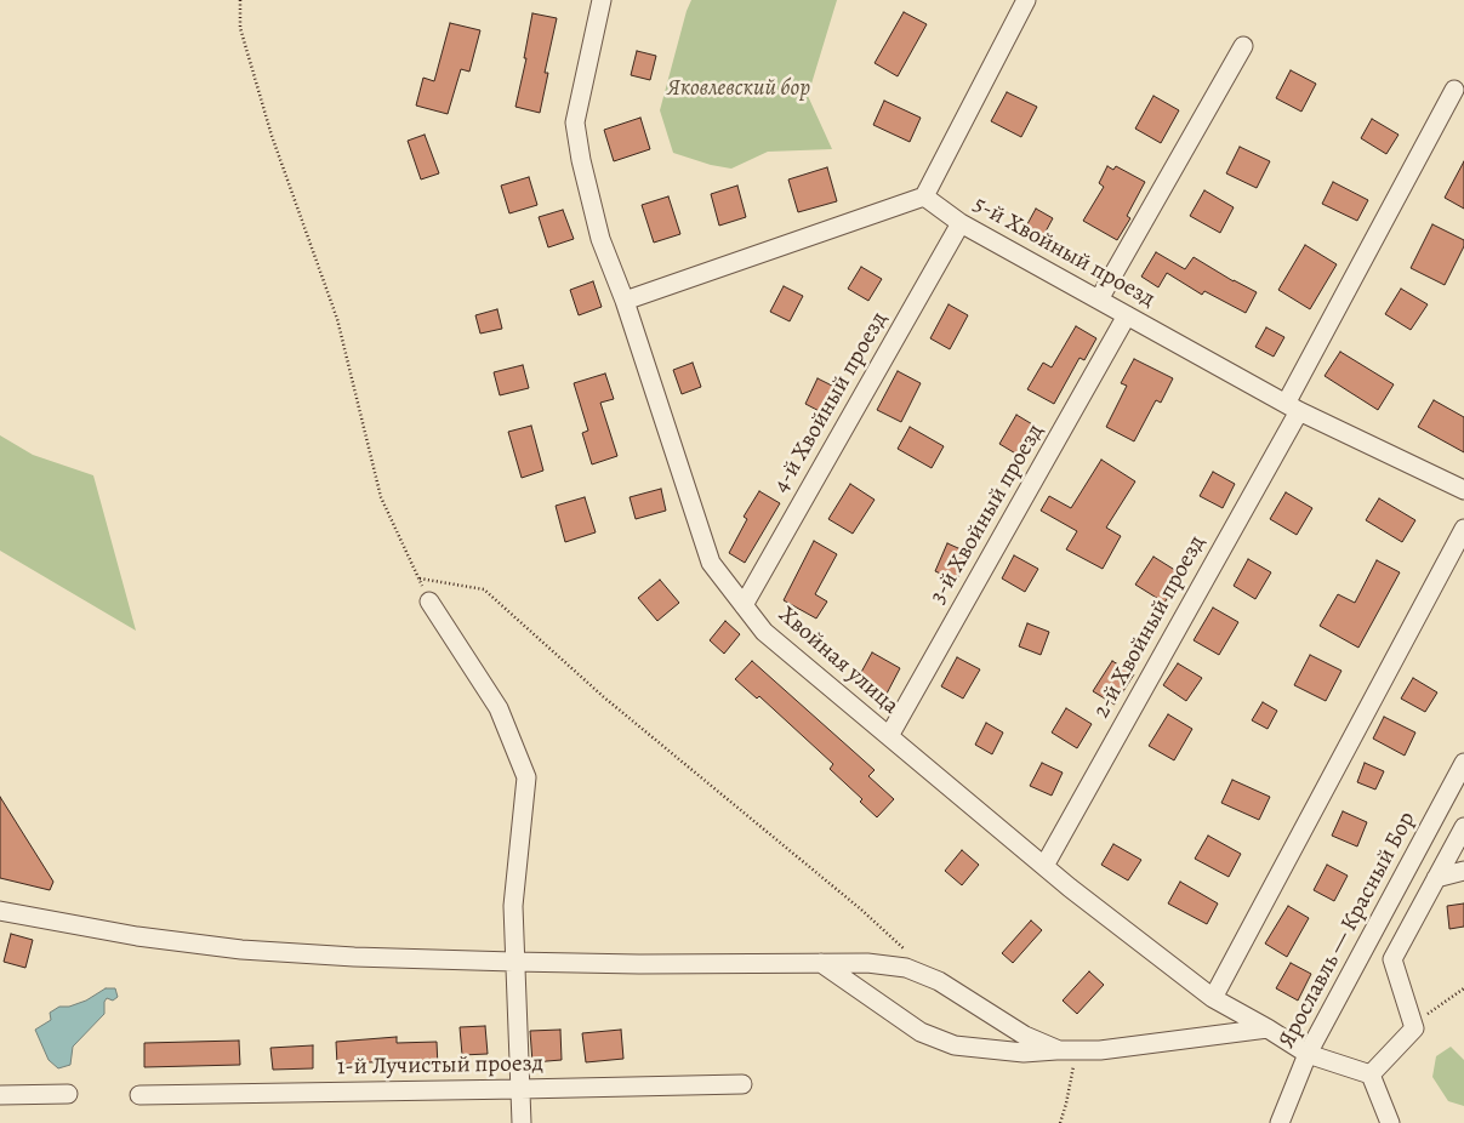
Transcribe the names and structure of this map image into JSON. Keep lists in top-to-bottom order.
{
  "streets": {
    "street": [
      "5-й Хвойный проезд",
      "4-й Хвойный проезд",
      "3-й Хвойный проезд",
      "2-й Хвойный проезд",
      "Хвойная улица",
      "Ярославль — Красный Бор",
      "1-й Лучистый проезд"
    ]
  },
  "crossings": [
    ["5-й Хвойный проезд", "4-й Хвойный проезд"],
    ["5-й Хвойный проезд", "3-й Хвойный проезд"],
    ["5-й Хвойный проезд", "2-й Хвойный проезд"],
    ["4-й Хвойный проезд", "Хвойная улица"],
    ["3-й Хвойный проезд", "Хвойная улица"],
    ["2-й Хвойный проезд", "Хвойная улица"],
    ["Хвойная улица", "Ярославль — Красный Бор"]
  ],
  "parks": ["Яковлевский бор"]
}
